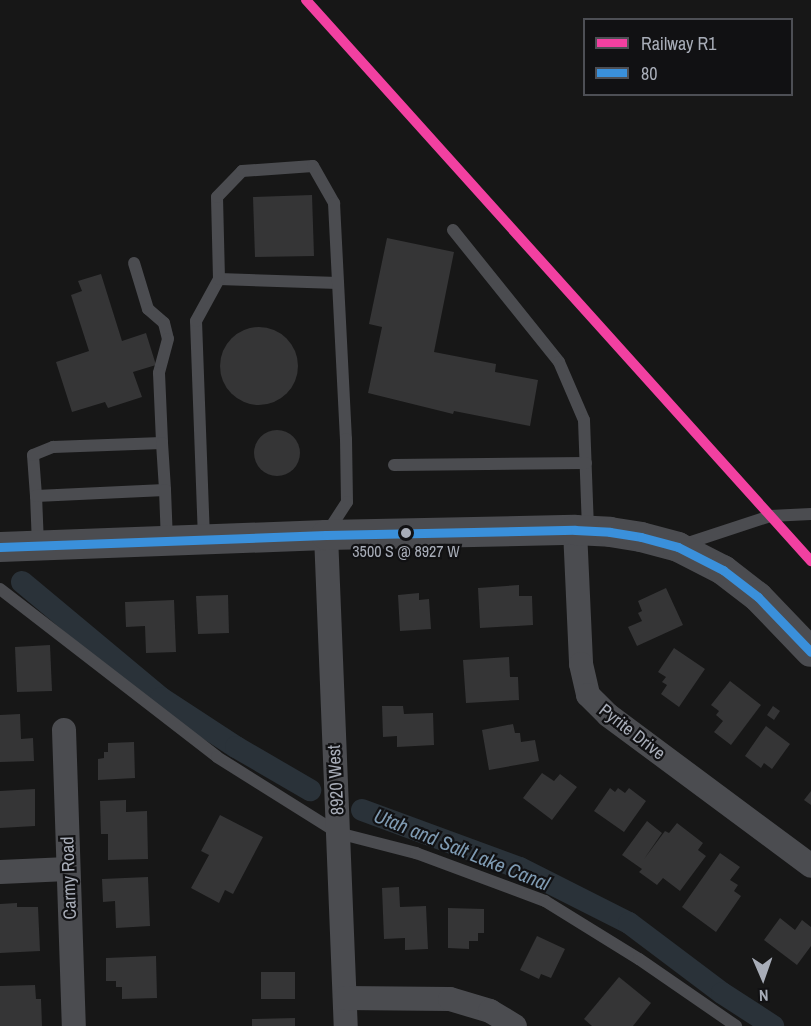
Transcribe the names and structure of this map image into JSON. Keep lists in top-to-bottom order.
{
  "streets": {
    "street": ["Pyrite Drive", "8920 West", "Carmy Road"]
  },
  "water": ["Utah and Salt Lake Canal"],
  "places": ["3500 S @ 8927 W"],
  "lines": ["rail line R1", "transit line 80"],
  "legend": ["Railway R1", "80"],
  "north": "bottom"
}
